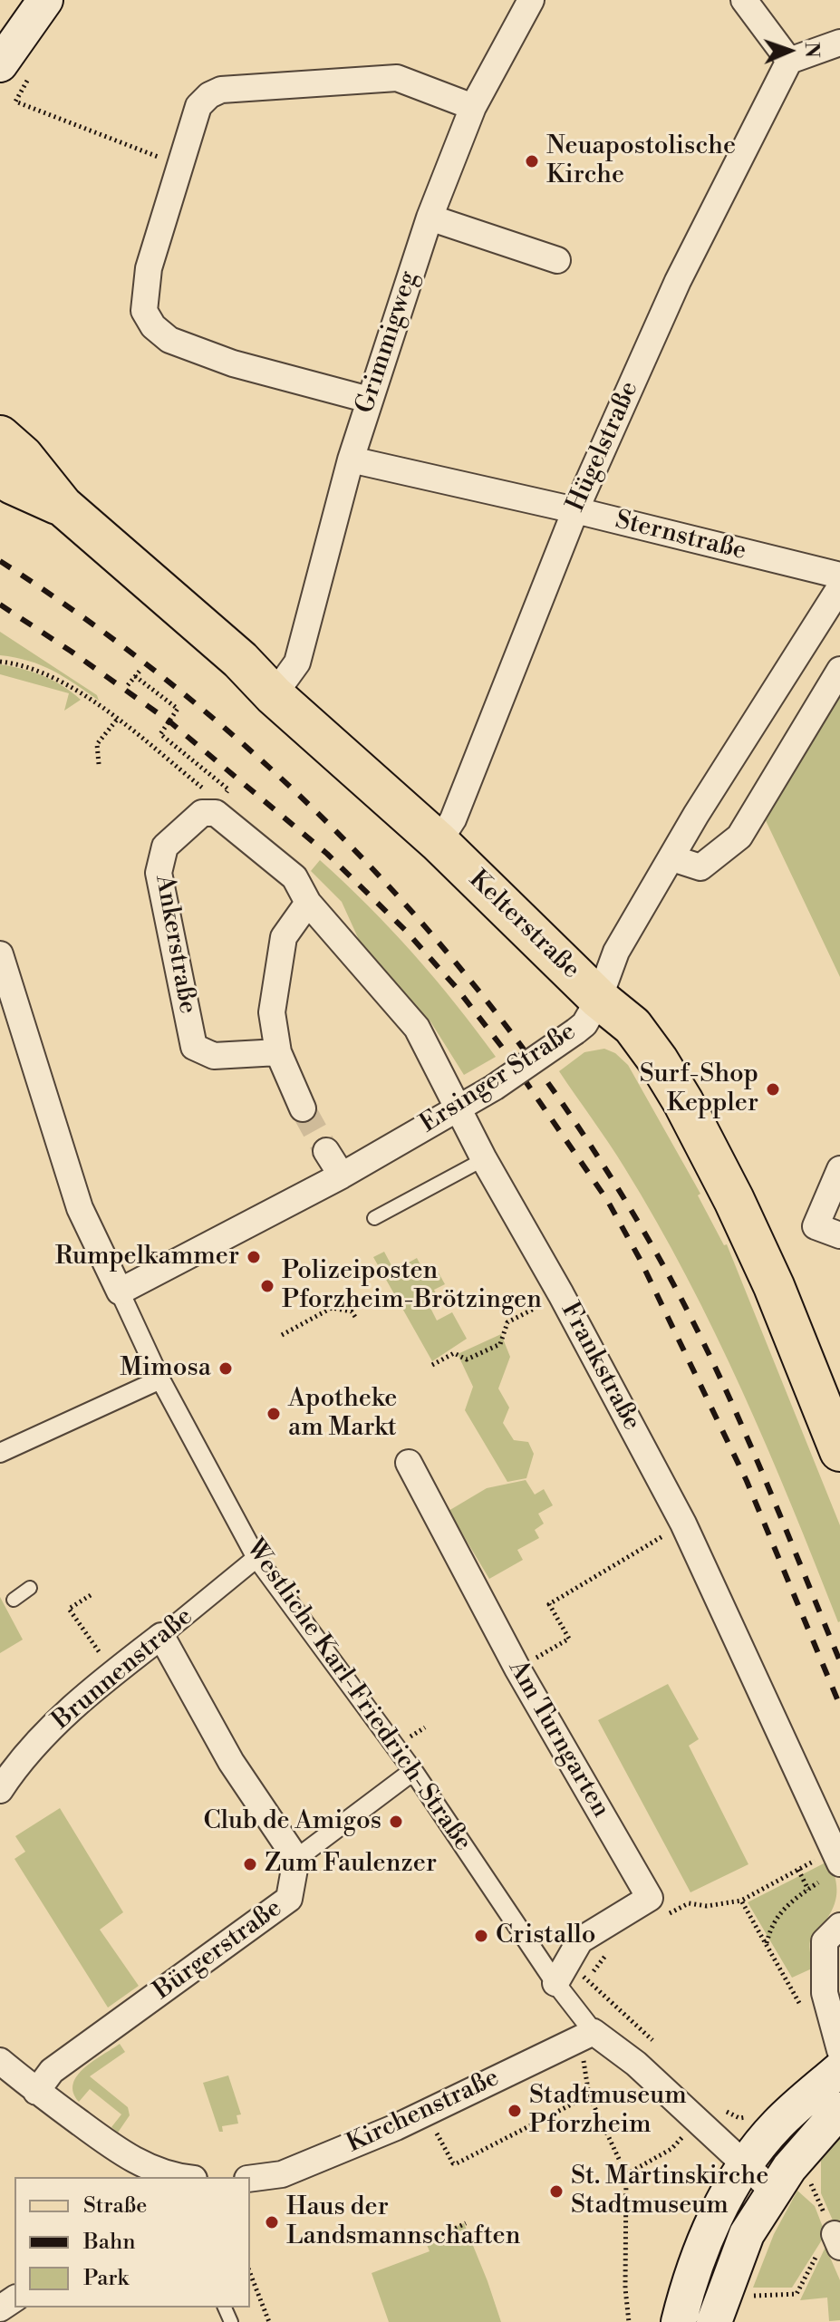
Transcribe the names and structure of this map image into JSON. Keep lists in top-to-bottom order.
{
  "streets": {
    "main road": ["Kelterstraße"],
    "street": [
      "Grimmigweg",
      "Hügelstraße",
      "Sternstraße",
      "Ankerstraße",
      "Ersinger Straße",
      "Frankstraße",
      "Brunnenstraße",
      "Westliche Karl-Friedrich-Straße",
      "Am Turngarten",
      "Bürgerstraße",
      "Kirchenstraße"
    ]
  },
  "crossings": [
    ["Grimmigweg", "Sternstraße"],
    ["Grimmigweg", "Kelterstraße"],
    ["Hügelstraße", "Sternstraße"],
    ["Hügelstraße", "Kelterstraße"],
    ["Kelterstraße", "Ersinger Straße"],
    ["Ersinger Straße", "Frankstraße"],
    ["Ersinger Straße", "Westliche Karl-Friedrich-Straße"],
    ["Brunnenstraße", "Westliche Karl-Friedrich-Straße"],
    ["Westliche Karl-Friedrich-Straße", "Am Turngarten"],
    ["Westliche Karl-Friedrich-Straße", "Kirchenstraße"]
  ],
  "places": [
    "Neuapostolische Kirche",
    "Surf-Shop Keppler",
    "Rumpelkammer",
    "Polizeiposten Pforzheim-Brötzingen",
    "Mimosa",
    "Apotheke am Markt",
    "Club de Amigos",
    "Zum Faulenzer",
    "Cristallo",
    "Stadtmuseum Pforzheim",
    "St. Martinskirche Stadtmuseum",
    "Haus der Landsmannschaften"
  ],
  "legend": ["Straße", "Bahn", "Park"],
  "north": "right"
}
